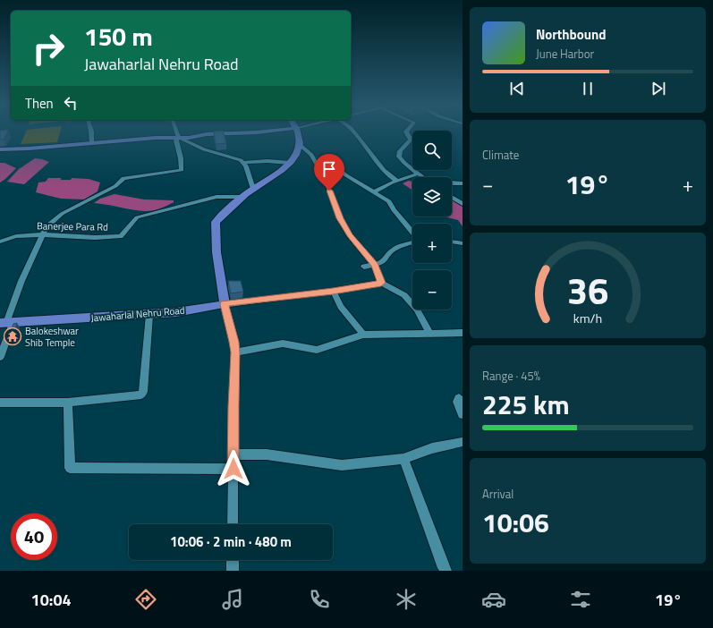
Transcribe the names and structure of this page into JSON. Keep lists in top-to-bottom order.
{
  "streets": {
    "main road": ["Jawaharlal Nehru Road"],
    "street": ["Banerjee Para Rd"]
  },
  "places": {
    "temple": ["Balokeshwar Shib Temple"]
  },
  "page": {
    "turn": ["150 m", "Jawaharlal Nehru Road"],
    "song": ["Northbound", "June Harbor"],
    "then": "Then",
    "tile": [
      "Climate",
      ["Range · 45%", "225 km"],
      ["Arrival", "10:06"]
    ],
    "map_buttons": ["+", "−"],
    "heat": ["−", "19°", "+"],
    "limit": "40",
    "trip": "10:06 · 2 min · 480 m",
    "tabs": ["10:04", "19°"],
    "gauge": ["36", "km/h"]
  }
}
